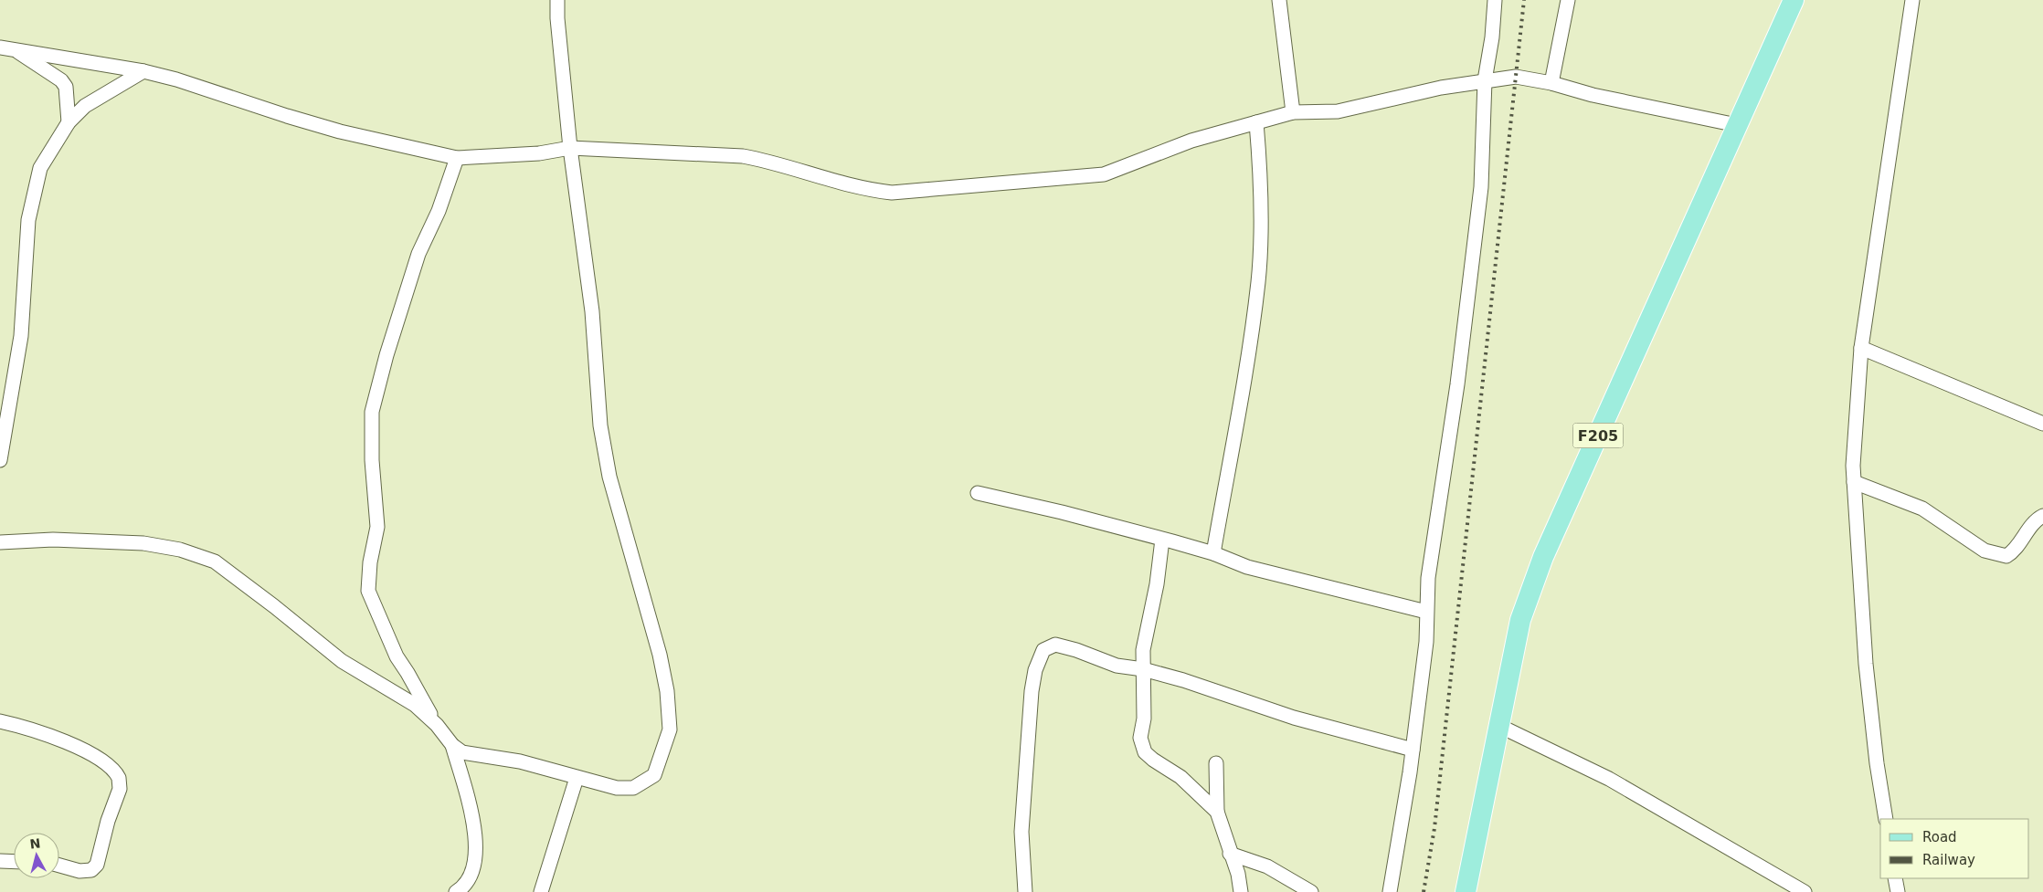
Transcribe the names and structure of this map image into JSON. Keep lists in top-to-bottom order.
{
  "streets": {
    "main road": ["F205"]
  },
  "legend": ["Road", "Railway"],
  "north": "top"
}
